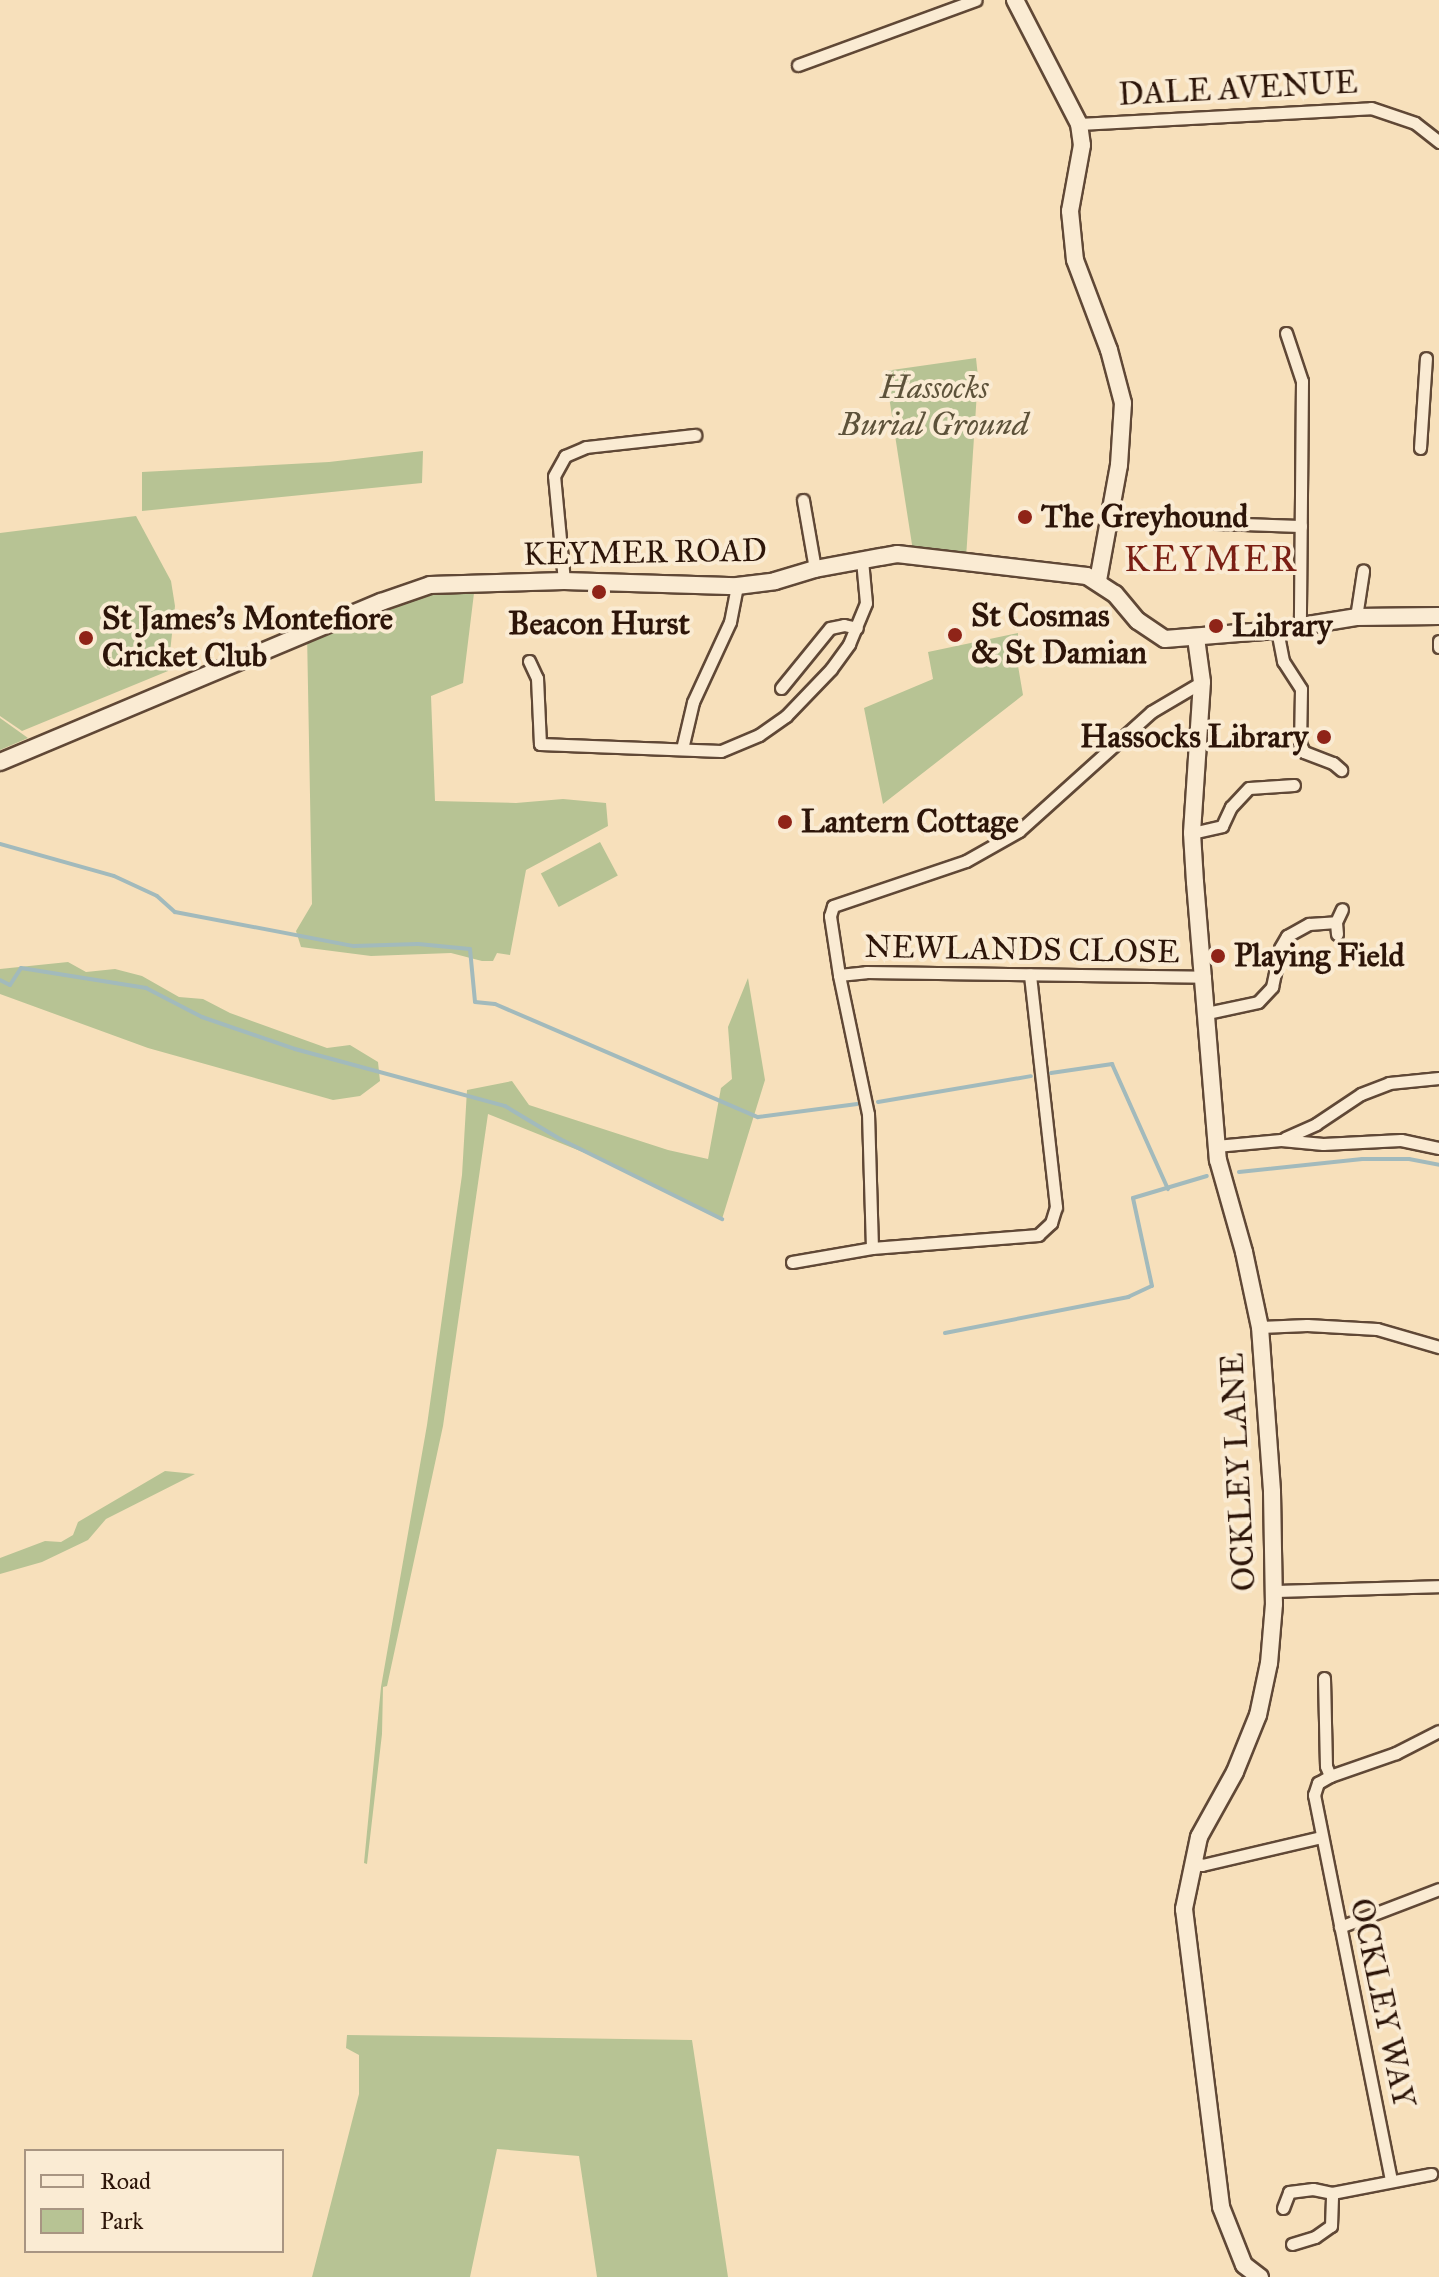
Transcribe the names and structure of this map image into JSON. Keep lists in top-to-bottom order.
{
  "streets": {
    "street": [
      "DALE AVENUE",
      "KEYMER ROAD",
      "NEWLANDS CLOSE",
      "OCKLEY LANE",
      "OCKLEY WAY"
    ]
  },
  "crossings": [
    ["NEWLANDS CLOSE", "OCKLEY LANE"]
  ],
  "districts": ["KEYMER"],
  "parks": ["Hassocks Burial Ground"],
  "places": [
    "The Greyhound",
    "Beacon Hurst",
    "Library",
    "St Cosmas & St Damian",
    "St James's Montefiore Cricket Club",
    "Hassocks Library",
    "Lantern Cottage",
    "Playing Field"
  ],
  "legend": ["Road", "Park"]
}
